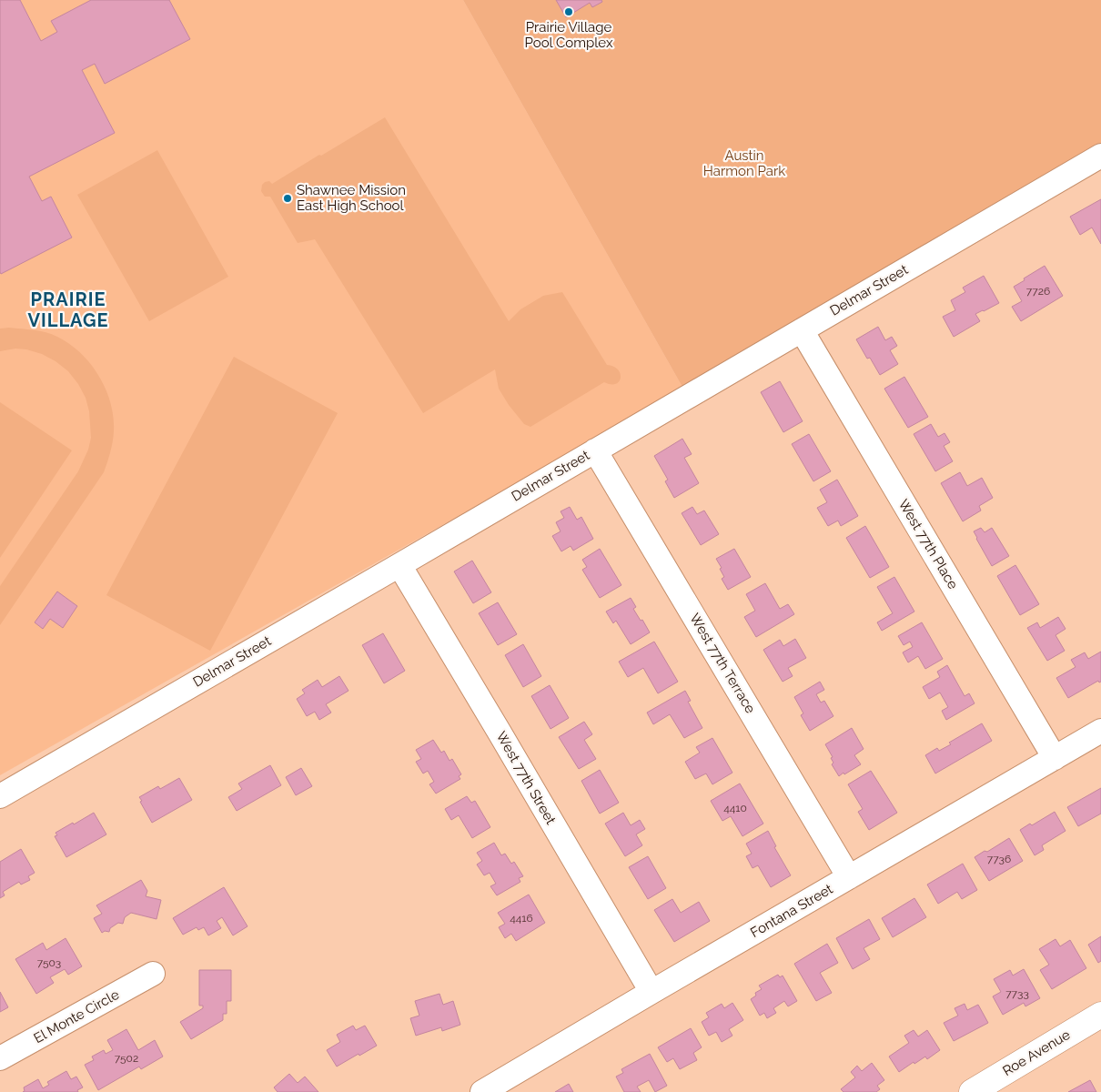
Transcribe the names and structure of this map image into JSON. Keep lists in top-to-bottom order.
{
  "streets": {
    "main road": ["Roe Avenue"],
    "street": [
      "Delmar Street",
      "West 77th Place",
      "West 77th Terrace",
      "West 77th Street",
      "Fontana Street",
      "El Monte Circle"
    ]
  },
  "crossings": [
    ["Delmar Street", "West 77th Place"],
    ["Delmar Street", "West 77th Terrace"],
    ["Delmar Street", "West 77th Street"],
    ["West 77th Place", "Fontana Street"],
    ["West 77th Terrace", "Fontana Street"],
    ["West 77th Street", "Fontana Street"]
  ],
  "districts": ["PRAIRIE VILLAGE"],
  "parks": ["Austin Harmon Park"],
  "places": ["Prairie Village Pool Complex", "Shawnee Mission East High School"],
  "house_numbers": [
    "7726",
    "4410",
    "7736",
    "4416",
    "7503",
    "7733",
    "7502"
  ]
}
